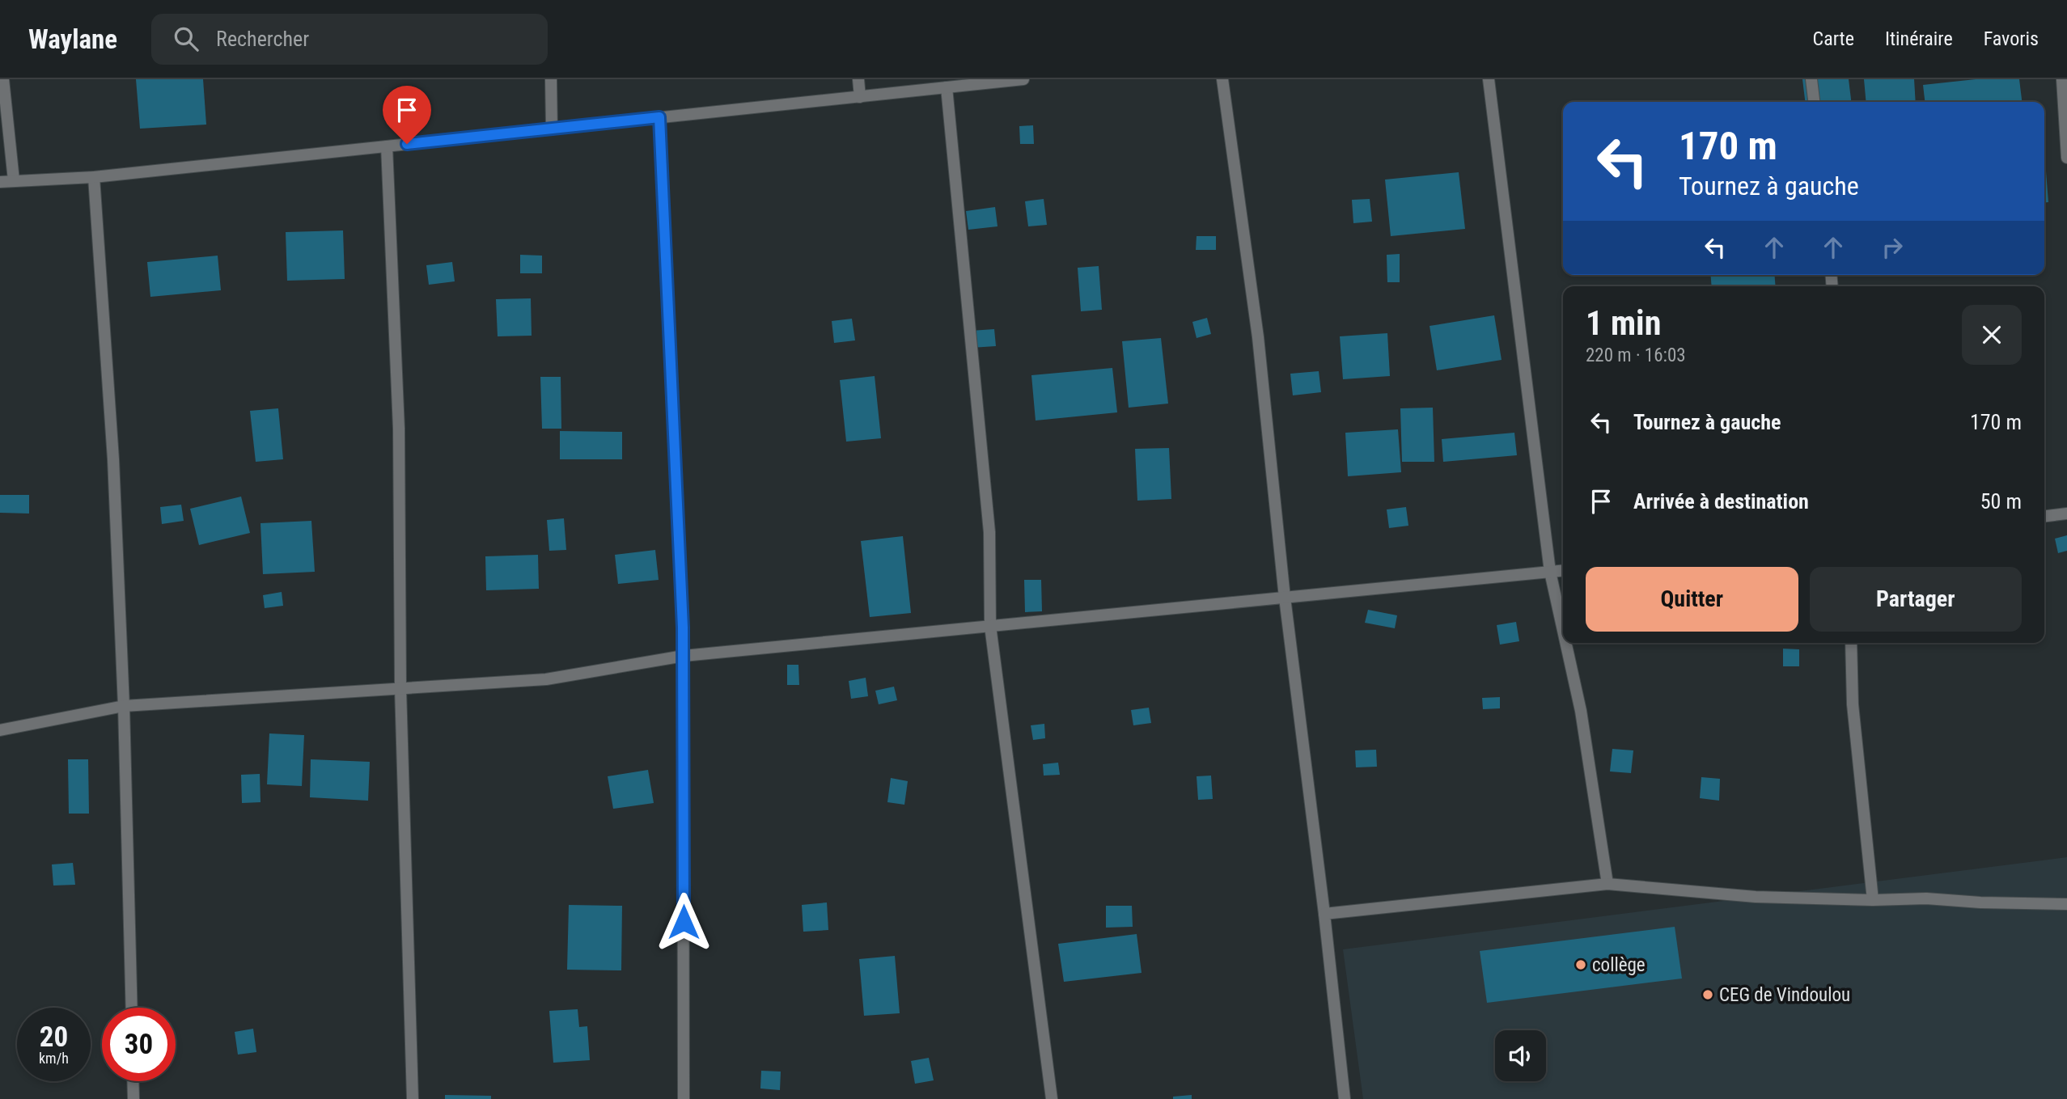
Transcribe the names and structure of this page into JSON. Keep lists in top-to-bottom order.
{
  "places": ["collège", "CEG de Vindoulou"],
  "page": {
    "header": "Waylane",
    "search": "Rechercher",
    "nav": ["Carte", "Itinéraire", "Favoris"],
    "turn": ["170 m", "Tournez à gauche"],
    "heading": ["1 min", "220 m · 16:03"],
    "list": [
      {
        "name": "Tournez à gauche",
        "value": "170 m"
      },
      {
        "name": "Arrivée à destination",
        "value": "50 m"
      }
    ],
    "buttons": ["Quitter", "Partager"],
    "speed": "20 km/h",
    "limit": "30"
  }
}
